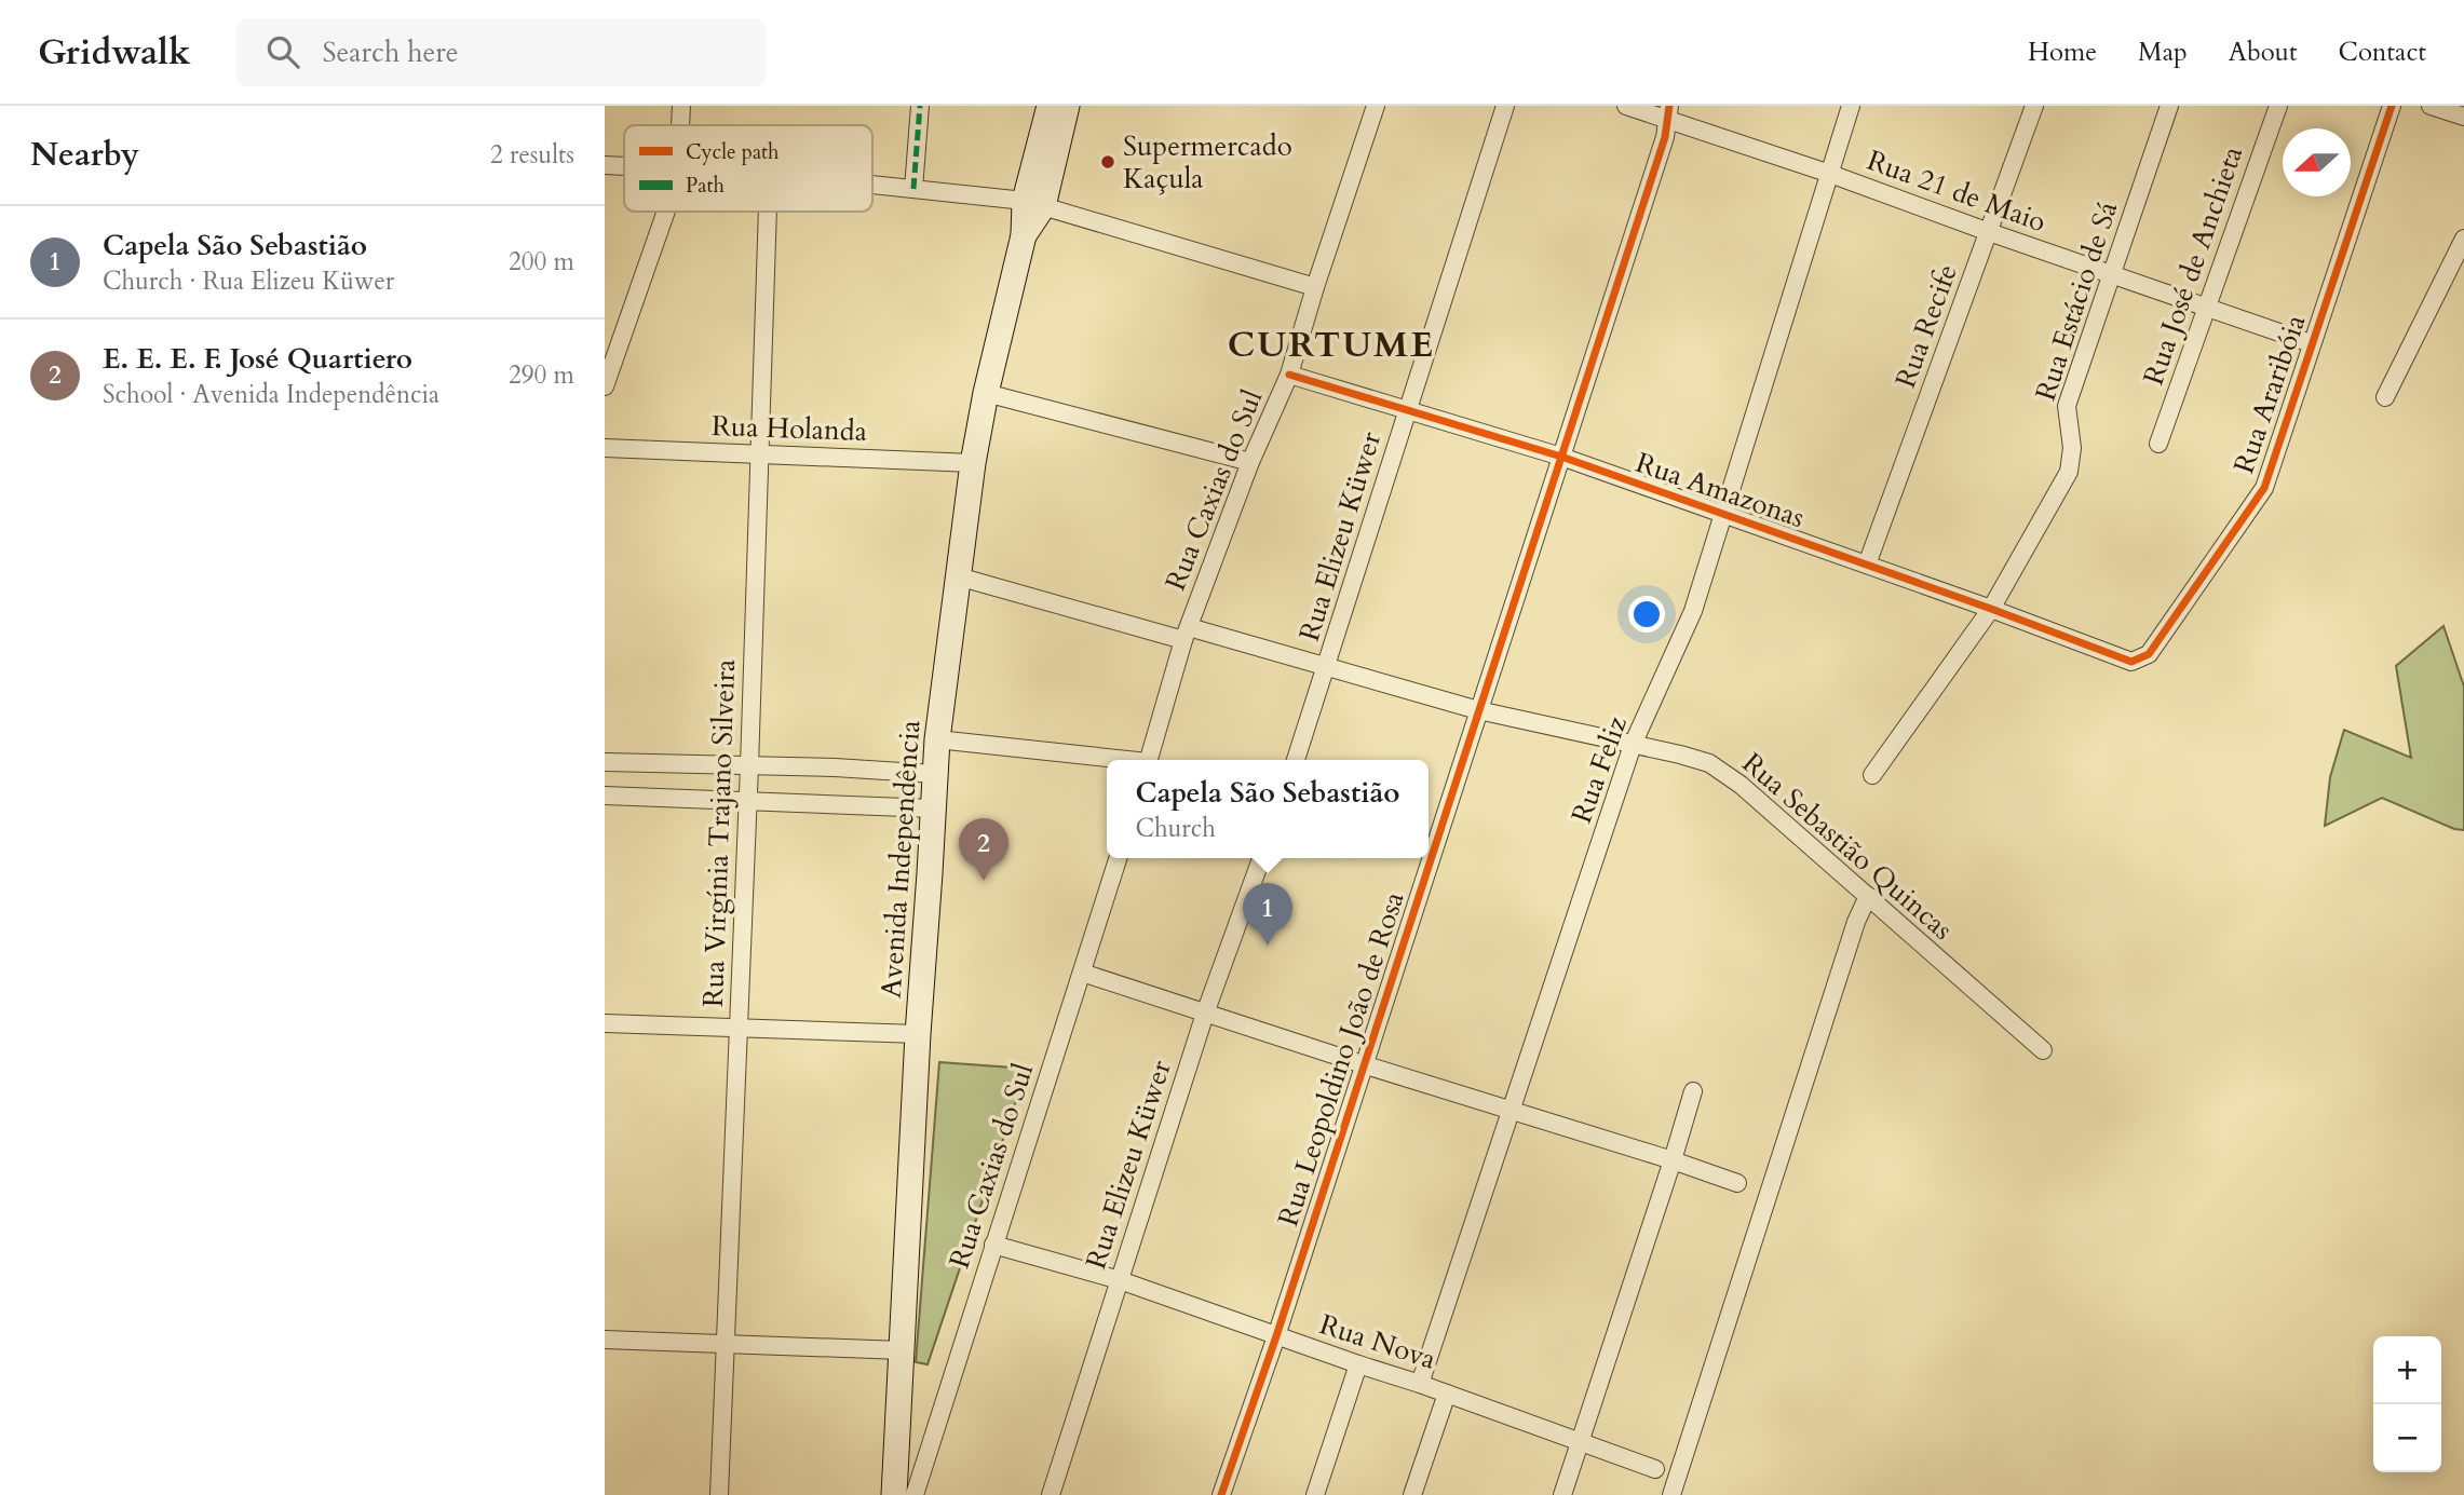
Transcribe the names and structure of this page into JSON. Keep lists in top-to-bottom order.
{
  "streets": {
    "street": [
      "Rua 21 de Maio",
      "Rua José de Anchieta",
      "Rua Estácio de Sá",
      "Rua Recife",
      "Rua Araribóia",
      "Rua Holanda",
      "Rua Caxias do Sul",
      "Rua Amazonas",
      "Rua Elizeu Küwer",
      "Rua Feliz",
      "Rua Virgínia Trajano Silveira",
      "Rua Sebastião Quincas",
      "Avenida Independência",
      "Rua Leopoldino João de Rosa",
      "Rua Nova"
    ]
  },
  "crossings": [
    ["Rua 21 de Maio", "Rua José de Anchieta"],
    ["Rua 21 de Maio", "Rua Estácio de Sá"],
    ["Rua 21 de Maio", "Rua Recife"],
    ["Rua 21 de Maio", "Rua Araribóia"],
    ["Rua 21 de Maio", "Rua Feliz"],
    ["Rua 21 de Maio", "Rua Leopoldino João de Rosa"],
    ["Rua Estácio de Sá", "Rua Amazonas"],
    ["Rua Recife", "Rua Amazonas"],
    ["Rua Araribóia", "Rua Amazonas"],
    ["Rua Holanda", "Rua Virgínia Trajano Silveira"],
    ["Rua Holanda", "Avenida Independência"],
    ["Rua Caxias do Sul", "Rua Amazonas"],
    ["Rua Caxias do Sul", "Rua Sebastião Quincas"],
    ["Rua Caxias do Sul", "Rua Nova"],
    ["Rua Amazonas", "Rua Elizeu Küwer"],
    ["Rua Amazonas", "Rua Feliz"],
    ["Rua Amazonas", "Rua Leopoldino João de Rosa"],
    ["Rua Elizeu Küwer", "Rua Sebastião Quincas"],
    ["Rua Elizeu Küwer", "Rua Nova"],
    ["Rua Feliz", "Rua Sebastião Quincas"],
    ["Rua Feliz", "Rua Nova"],
    ["Rua Sebastião Quincas", "Avenida Independência"],
    ["Rua Sebastião Quincas", "Rua Leopoldino João de Rosa"],
    ["Rua Leopoldino João de Rosa", "Rua Nova"]
  ],
  "districts": ["CURTUME"],
  "places": ["Supermercado Kaçula"],
  "legend": ["Cycle path", "Path"],
  "north": "left",
  "page": {
    "header": "Gridwalk",
    "search": "Search here",
    "nav": [
      "Home",
      "Map",
      "About",
      "Contact"
    ],
    "heading": ["Nearby", "2 results"],
    "list": [
      {
        "mark": "1",
        "name": "Capela São Sebastião",
        "note": "Church · Rua Elizeu Küwer",
        "value": "200 m"
      },
      {
        "mark": "2",
        "name": "E. E. E. F. José Quartiero",
        "note": "School · Avenida Independência",
        "value": "290 m"
      }
    ],
    "popup": ["Capela São Sebastião", "Church"],
    "pins": ["2", "1"],
    "map_buttons": ["+", "−"]
  }
}
